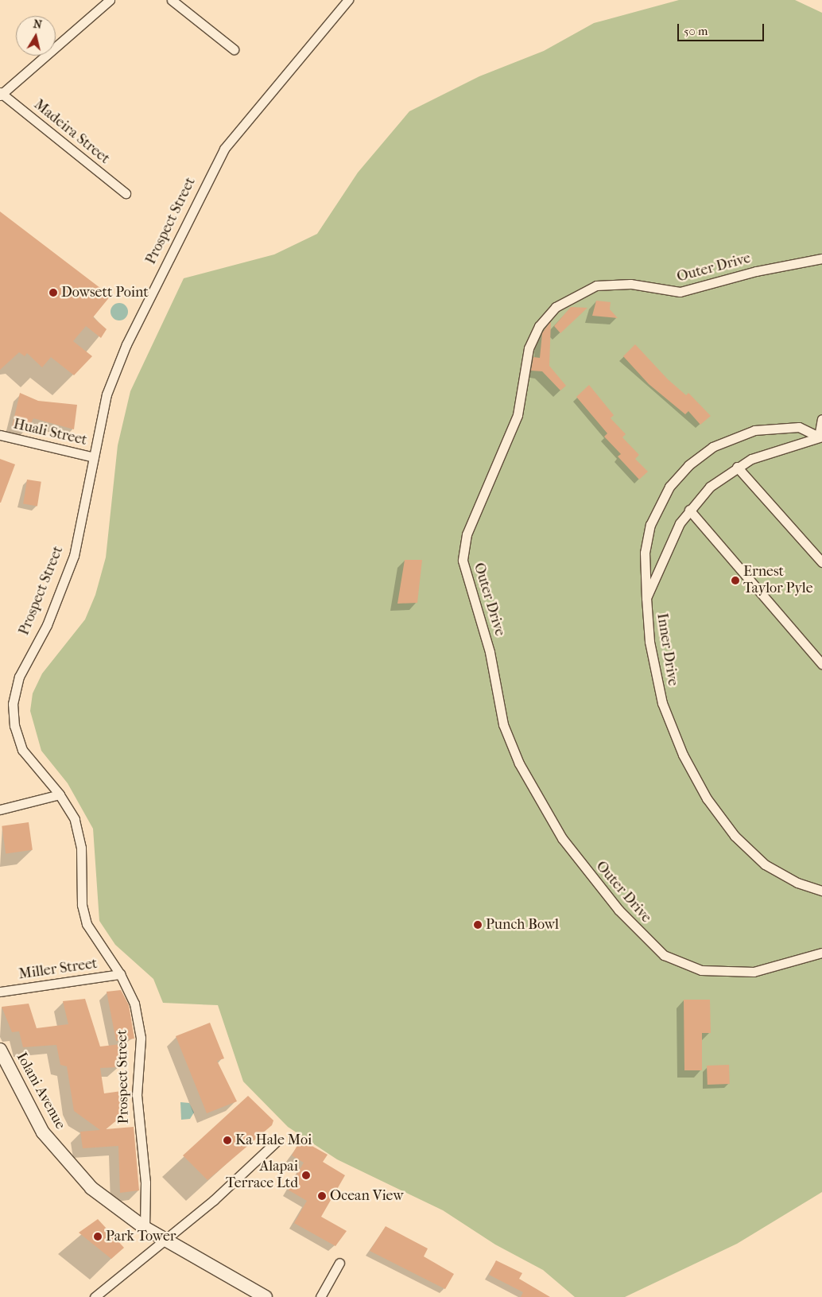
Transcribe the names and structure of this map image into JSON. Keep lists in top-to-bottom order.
{
  "streets": {
    "main road": ["Iolani Avenue"],
    "street": [
      "Madeira Street",
      "Prospect Street",
      "Outer Drive",
      "Huali Street",
      "Inner Drive",
      "Miller Street"
    ]
  },
  "crossings": [
    ["Prospect Street", "Huali Street"],
    ["Prospect Street", "Miller Street"],
    ["Prospect Street", "Iolani Avenue"]
  ],
  "places": [
    "Dowsett Point",
    "Ernest Taylor Pyle",
    "Punch Bowl",
    "Ka Hale Moi",
    "Alapai Terrace Ltd",
    "Ocean View",
    "Park Tower"
  ],
  "scale_bar": "50 m",
  "north": "top"
}
